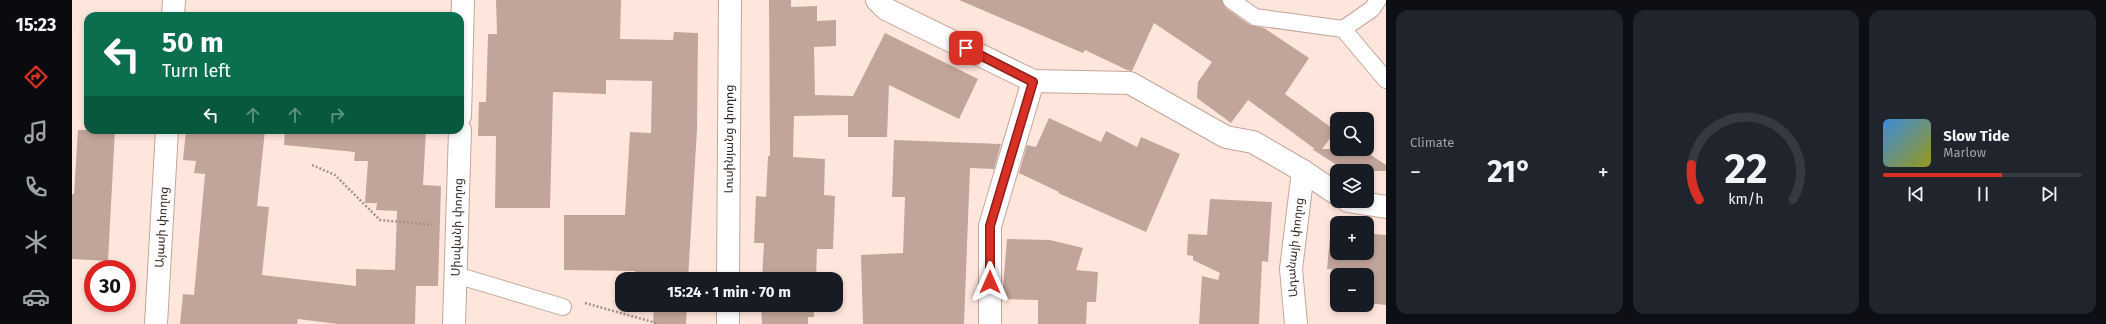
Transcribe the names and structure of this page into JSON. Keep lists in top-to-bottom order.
{
  "streets": {
    "street": [
      "Լուսինյանց փողոց",
      "Այասի փողոց",
      "Սիսվանի փողոց",
      "Ադանայի փողոց"
    ]
  },
  "page": {
    "tabs": "15:23",
    "tile": "Climate",
    "turn": ["50 m", "Turn left"],
    "map_buttons": ["+", "−"],
    "song": ["Slow Tide", "Marlow"],
    "heat": ["−", "21°", "+"],
    "limit": "30",
    "trip": "15:24 · 1 min · 70 m",
    "gauge": ["22", "km/h"]
  }
}
